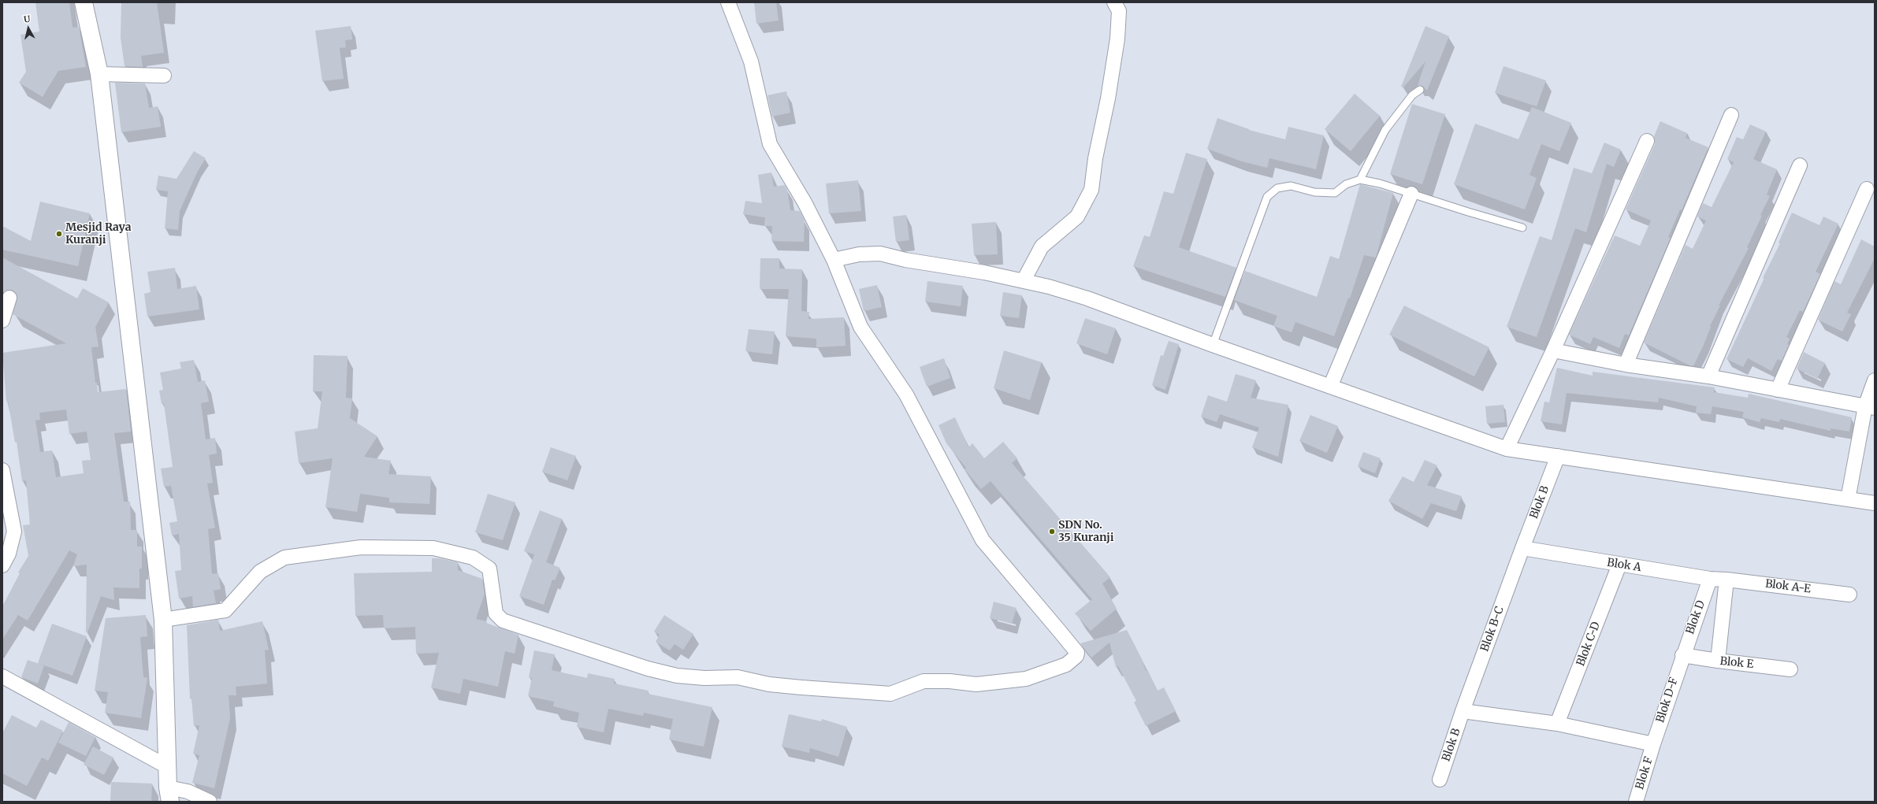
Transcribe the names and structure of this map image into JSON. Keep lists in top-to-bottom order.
{
  "streets": {
    "street": [
      "Blok B",
      "Blok A",
      "Blok A-E",
      "Blok D",
      "Blok B-C",
      "Blok C-D",
      "Blok E",
      "Blok D-F",
      "Blok F"
    ]
  },
  "crossings": [
    ["Blok B", "Blok A"],
    ["Blok B", "Blok B-C"],
    ["Blok A", "Blok A-E"],
    ["Blok A", "Blok D"],
    ["Blok A", "Blok B-C"],
    ["Blok A", "Blok C-D"],
    ["Blok D", "Blok E"],
    ["Blok D", "Blok D-F"],
    ["Blok E", "Blok D-F"],
    ["Blok D-F", "Blok F"]
  ],
  "places": ["Mesjid Raya Kuranji", "SDN No. 35 Kuranji"],
  "north": "top"
}
